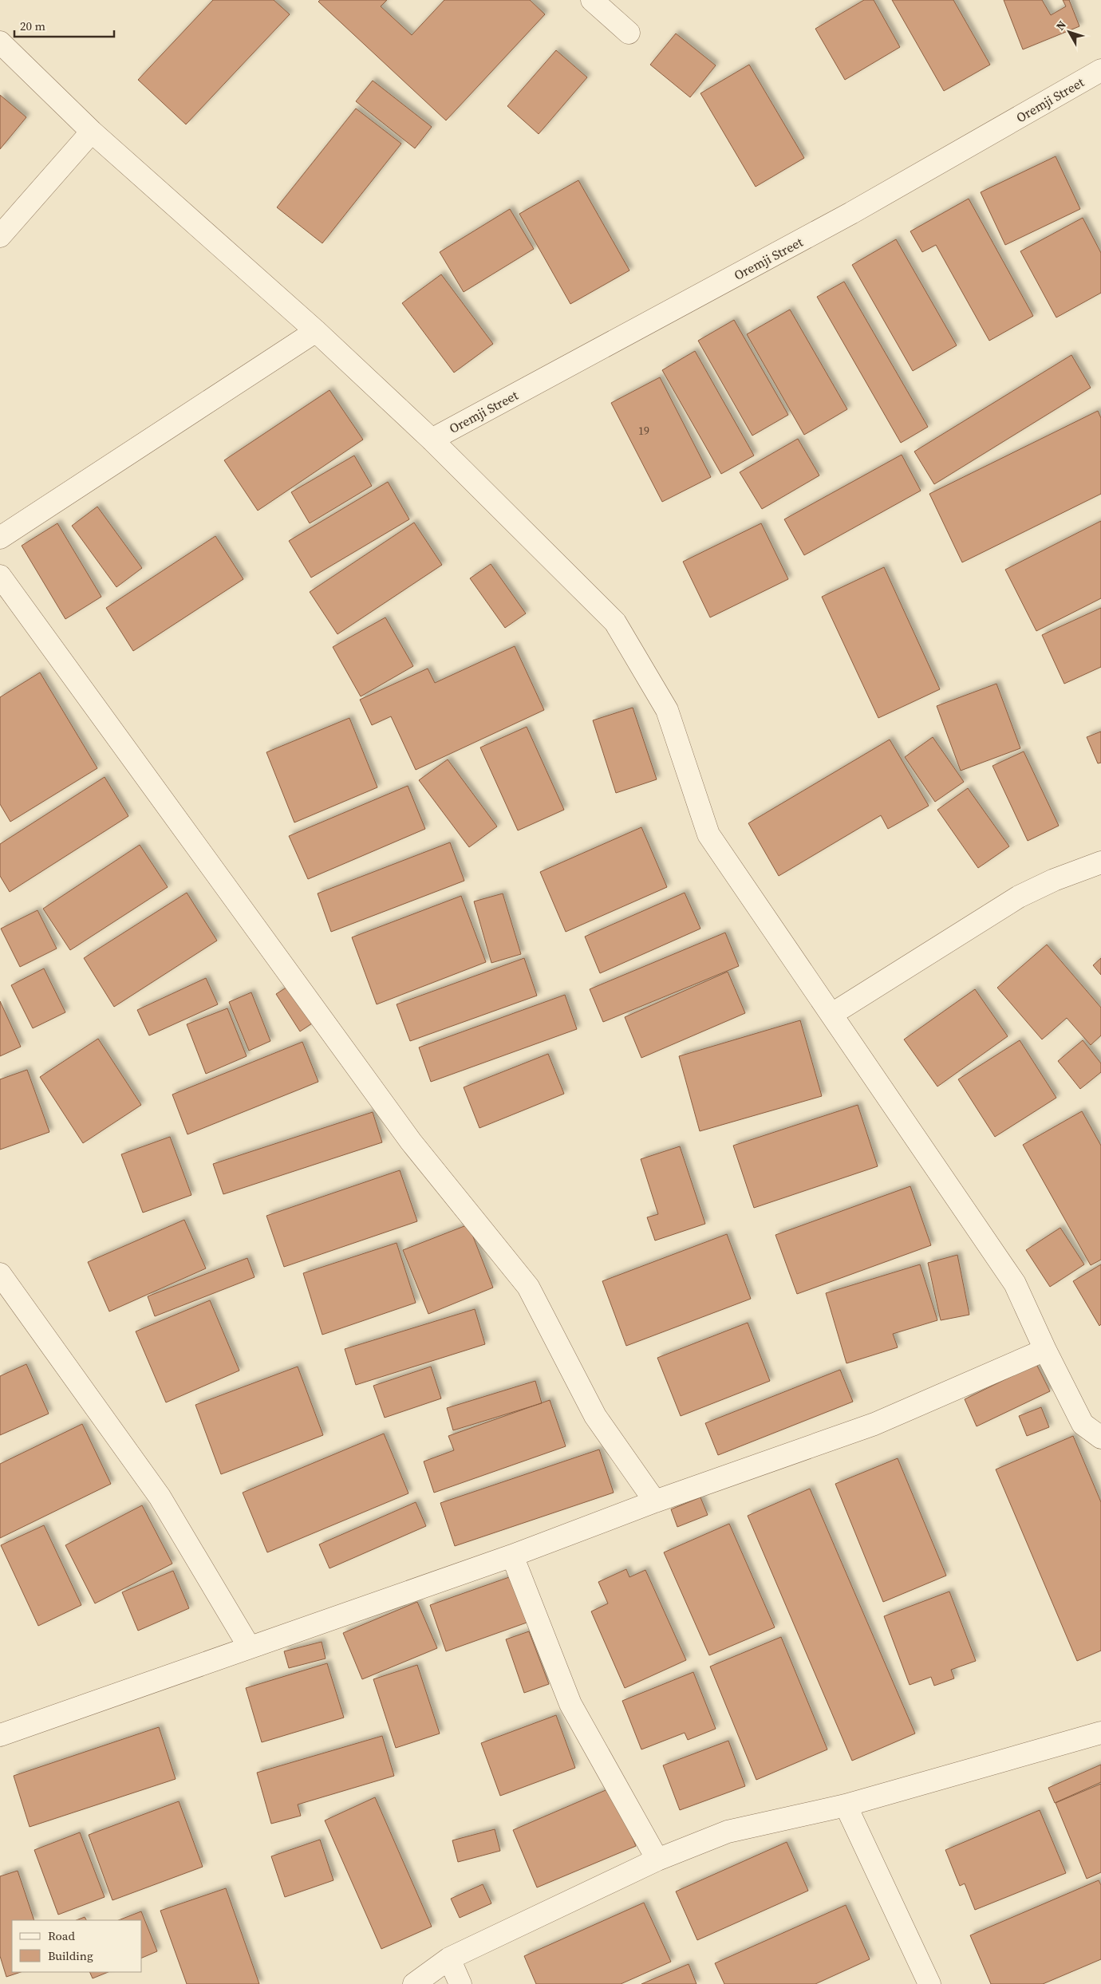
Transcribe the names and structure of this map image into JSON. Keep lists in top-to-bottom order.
{
  "streets": {
    "street": ["Oremji Street"]
  },
  "house_numbers": ["19"],
  "legend": ["Road", "Building"],
  "scale_bar": "20 m",
  "north": "top left"
}
